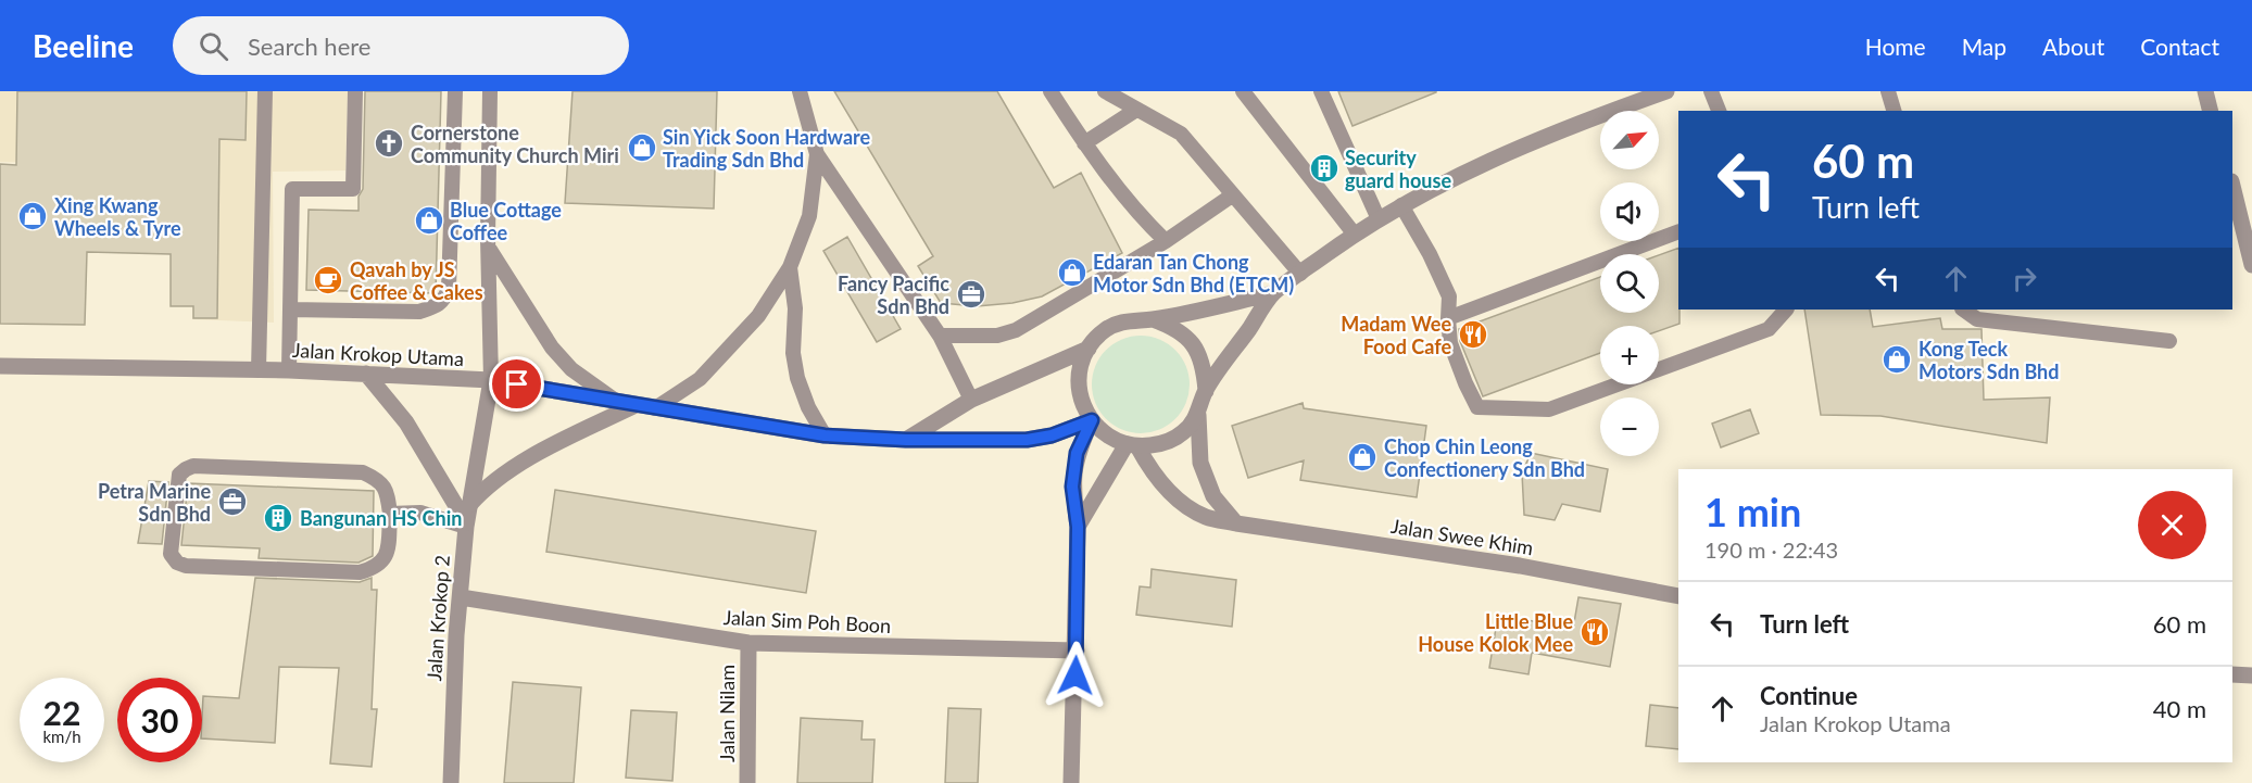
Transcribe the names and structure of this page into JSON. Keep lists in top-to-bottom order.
{
  "streets": {
    "street": [
      "Jalan Krokop Utama",
      "Jalan Swee Khim",
      "Jalan Krokop 2",
      "Jalan Sim Poh Boon",
      "Jalan Nilam"
    ]
  },
  "crossings": [
    ["Jalan Krokop Utama", "Jalan Swee Khim"],
    ["Jalan Krokop Utama", "Jalan Krokop 2"],
    ["Jalan Krokop 2", "Jalan Sim Poh Boon"],
    ["Jalan Sim Poh Boon", "Jalan Nilam"]
  ],
  "places": {
    "church": ["Cornerstone Community Church Miri"],
    "shop": [
      "Sin Yick Soon Hardware Trading Sdn Bhd",
      "Xing Kwang Wheels & Tyre",
      "Blue Cottage Coffee",
      "Edaran Tan Chong Motor Sdn Bhd (ETCM)",
      "Kong Teck Motors Sdn Bhd",
      "Chop Chin Leong Confectionery Sdn Bhd"
    ],
    "building": ["Security guard house", "Bangunan HS Chin"],
    "cafe": ["Qavah by JS Coffee & Cakes"],
    "office": ["Fancy Pacific Sdn Bhd", "Petra Marine Sdn Bhd"],
    "restaurant": ["Madam Wee Food Cafe", "Little Blue House Kolok Mee"]
  },
  "north": "top right",
  "page": {
    "header": "Beeline",
    "search": "Search here",
    "nav": [
      "Home",
      "Map",
      "About",
      "Contact"
    ],
    "map_buttons": ["+", "−"],
    "turn": ["60 m", "Turn left"],
    "heading": ["1 min", "190 m · 22:43"],
    "list": [
      {
        "name": "Turn left",
        "value": "60 m"
      },
      {
        "name": "Continue",
        "note": "Jalan Krokop Utama",
        "value": "40 m"
      }
    ],
    "speed": "22 km/h",
    "limit": "30"
  }
}
